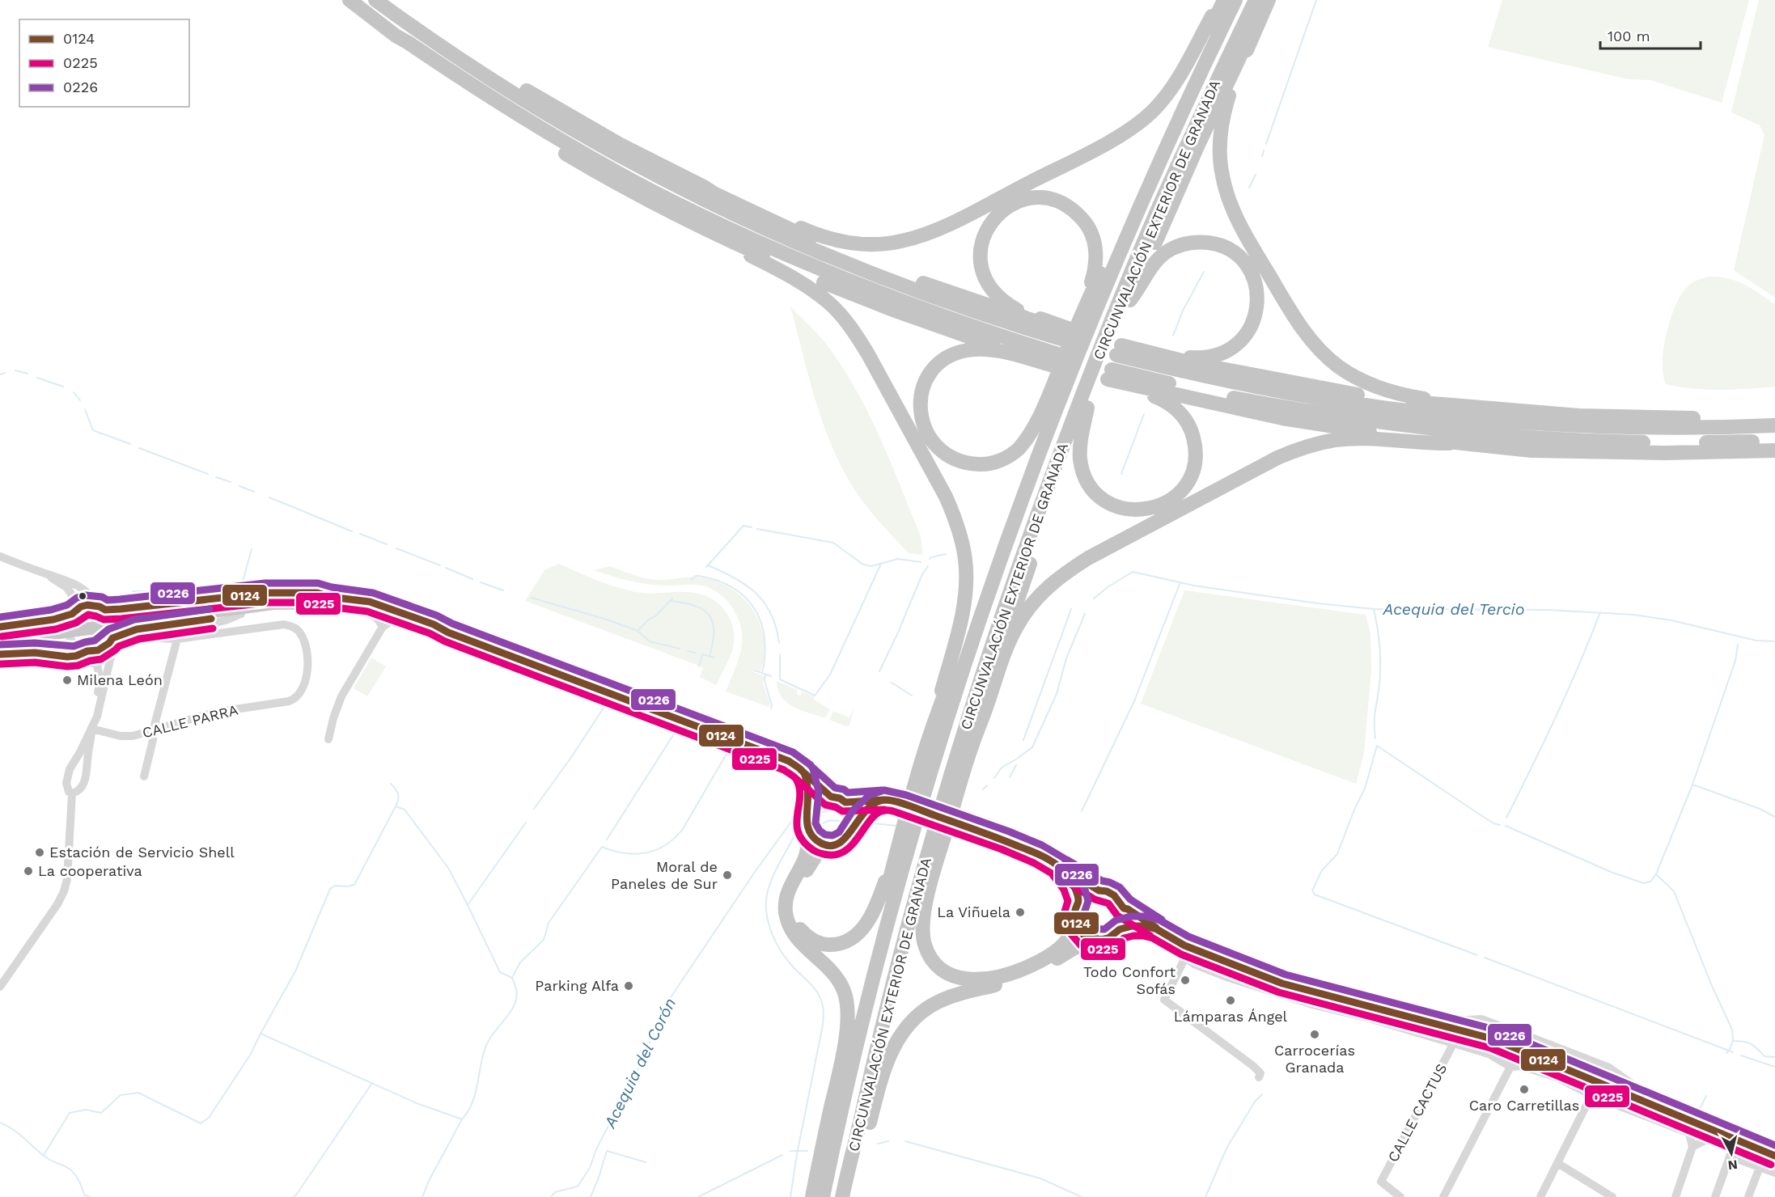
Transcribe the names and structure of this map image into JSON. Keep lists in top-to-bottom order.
{
  "streets": {
    "highway": ["CIRCUNVALACIÓN EXTERIOR DE GRANADA"],
    "street": ["CALLE PARRA", "CALLE CACTUS"]
  },
  "water": ["Acequia del Tercio", "Acequia del Corón"],
  "places": [
    "Milena León",
    "Estación de Servicio Shell",
    "La cooperativa",
    "Moral de Paneles de Sur",
    "La Viñuela",
    "Todo Confort Sofás",
    "Parking Alfa",
    "Lámparas Ángel",
    "Carrocerías Granada",
    "Caro Carretillas"
  ],
  "lines": ["transit line 0226", "transit line 0124", "transit line 0225"],
  "legend": ["0124", "0225", "0226"],
  "scale_bar": "100 m",
  "north": "bottom"
}
